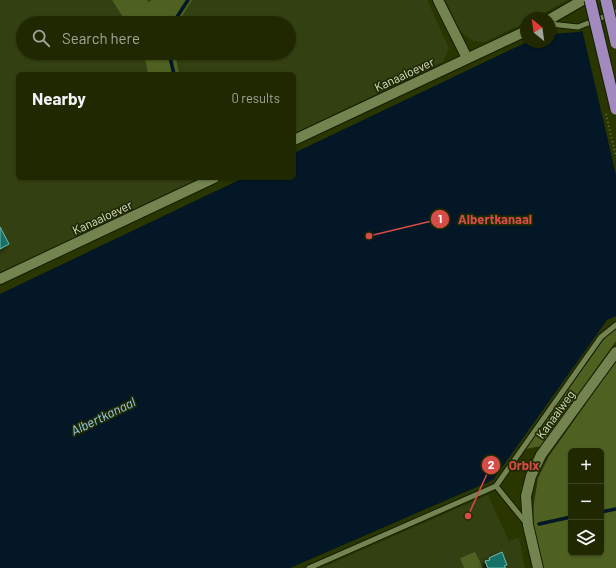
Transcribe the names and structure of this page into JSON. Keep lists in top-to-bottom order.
{
  "streets": {
    "street": ["Kanaaloever", "Kanaalweg"]
  },
  "water": ["Albertkanaal"],
  "places": ["Albertkanaal", "Orbix"],
  "north": "top left",
  "page": {
    "search": "Search here",
    "heading": ["Nearby", "0 results"],
    "map_buttons": ["+", "−"]
  }
}
